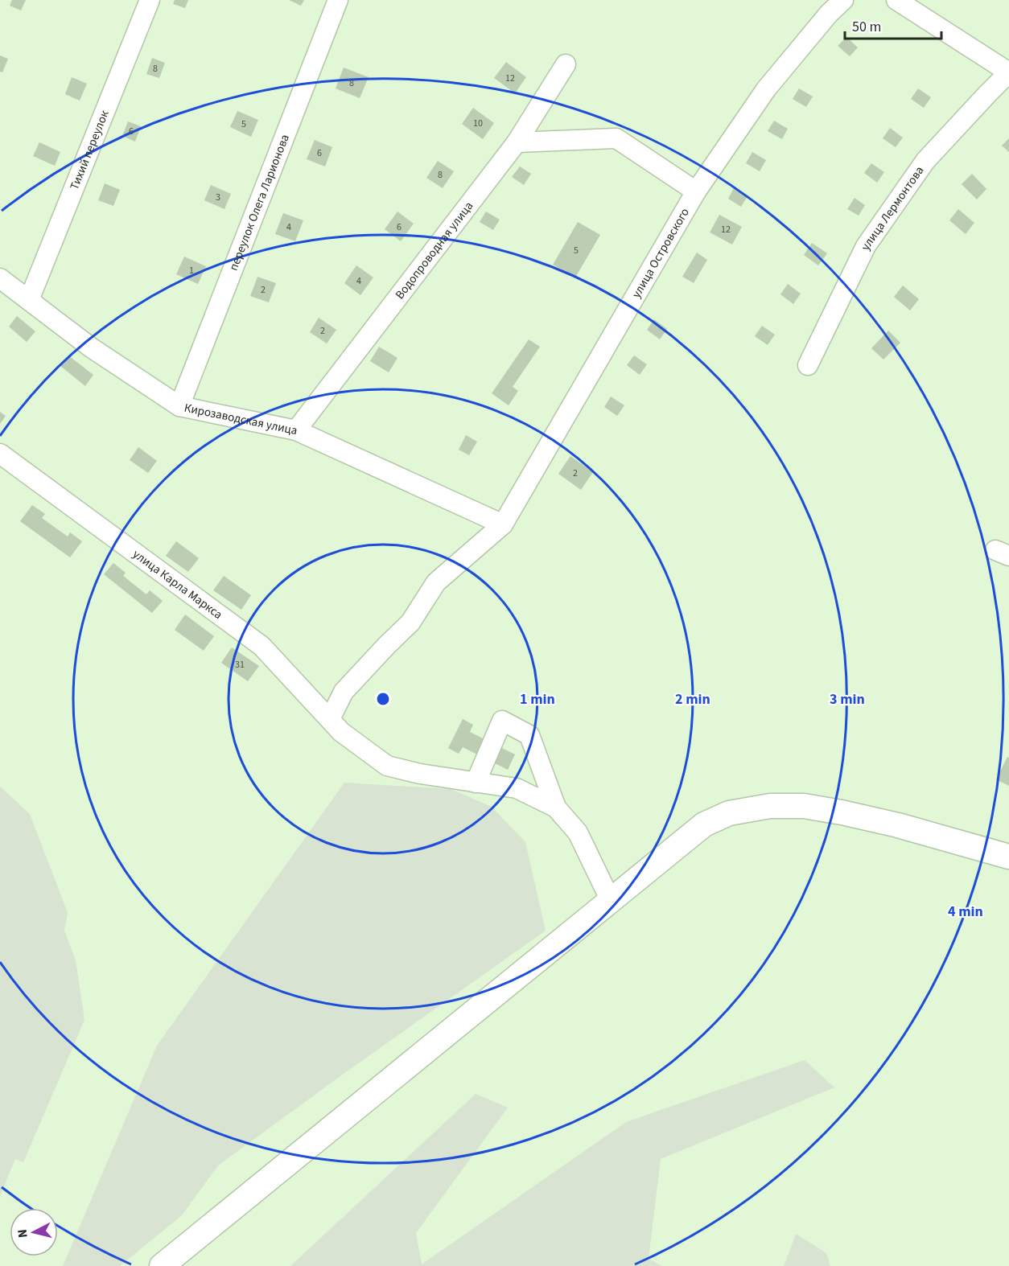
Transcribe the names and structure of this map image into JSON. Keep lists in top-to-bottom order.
{
  "streets": {
    "street": [
      "Тихий переулок",
      "переулок Олега Ларионова",
      "улица Лермонтова",
      "Водопроводная улица",
      "улица Островского",
      "Кирозаводская улица",
      "улица Карла Маркса"
    ]
  },
  "crossings": [
    ["Тихий переулок", "Кирозаводская улица"],
    ["переулок Олега Ларионова", "Кирозаводская улица"],
    ["Водопроводная улица", "Кирозаводская улица"],
    ["улица Островского", "Кирозаводская улица"],
    ["улица Островского", "улица Карла Маркса"]
  ],
  "house_numbers": [
    "8",
    "12",
    "8",
    "10",
    "5",
    "6",
    "6",
    "8",
    "3",
    "4",
    "6",
    "12",
    "5",
    "1",
    "4",
    "2",
    "2",
    "2",
    "31"
  ],
  "scale_bar": "50 m",
  "north": "left",
  "rings": [
    "1 min",
    "2 min",
    "3 min",
    "4 min"
  ]
}
